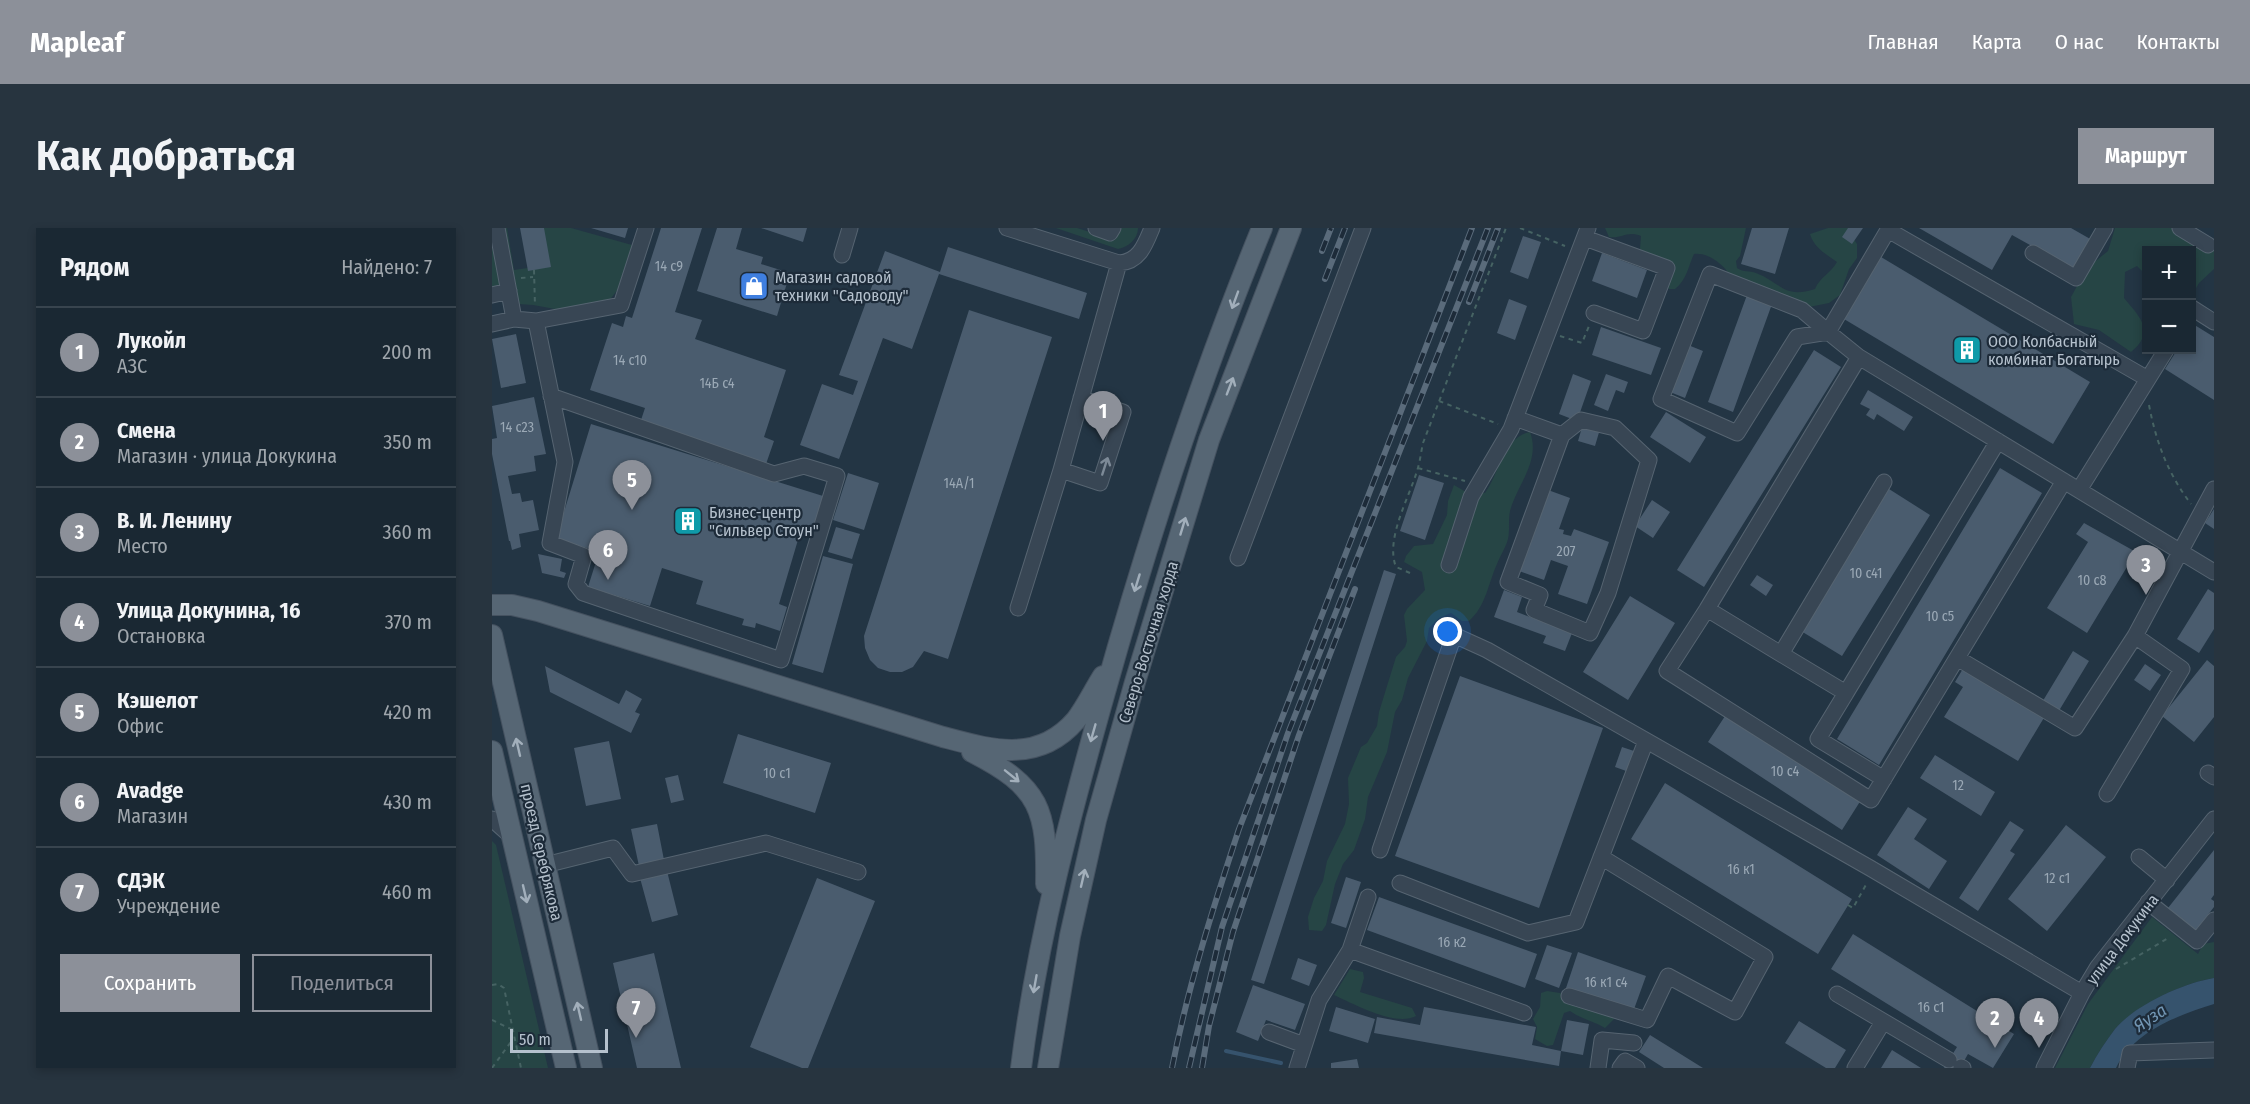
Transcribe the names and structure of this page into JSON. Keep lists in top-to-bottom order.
{
  "streets": {
    "main road": ["Северо-Восточная хорда", "проезд Серебрякова"],
    "street": ["улица Докукина"]
  },
  "water": ["Яуза"],
  "places": {
    "shop": ["Магазин садовой техники \"Садоводу\""],
    "building": ["ООО Колбасный комбинат Богатырь", "Бизнес-центр \"Сильвер Стоун\""]
  },
  "house_numbers": [
    "14 с9",
    "14 с10",
    "14Б с4",
    "14 с23",
    "14А/1",
    "207",
    "10 с41",
    "10 с8",
    "10 с5",
    "10 с4",
    "10 с1",
    "12",
    "16 к1",
    "12 с1",
    "16 к2",
    "16 к1 с4",
    "16 с1"
  ],
  "scale_bar": "50 m",
  "page": {
    "header": "Mapleaf",
    "nav": [
      "Главная",
      "Карта",
      "О нас",
      "Контакты"
    ],
    "buttons": [
      "Маршрут",
      ["Сохранить", "Поделиться"]
    ],
    "title": "Как добраться",
    "heading": ["Рядом", "Найдено: 7"],
    "map_buttons": ["+", "−"],
    "list": [
      {
        "mark": "1",
        "name": "Лукойл",
        "note": "АЗС",
        "value": "200 m"
      },
      {
        "mark": "2",
        "name": "Смена",
        "note": "Магазин · улица Докукина",
        "value": "350 m"
      },
      {
        "mark": "3",
        "name": "В. И. Ленину",
        "note": "Место",
        "value": "360 m"
      },
      {
        "mark": "4",
        "name": "Улица Докунина, 16",
        "note": "Остановка",
        "value": "370 m"
      },
      {
        "mark": "5",
        "name": "Кэшелот",
        "note": "Офис",
        "value": "420 m"
      },
      {
        "mark": "6",
        "name": "Avadge",
        "note": "Магазин",
        "value": "430 m"
      },
      {
        "mark": "7",
        "name": "СДЭК",
        "note": "Учреждение",
        "value": "460 m"
      }
    ],
    "pins": [
      "1",
      "5",
      "6",
      "3",
      "7",
      "2",
      "4"
    ],
    "scale": "50 m"
  }
}
